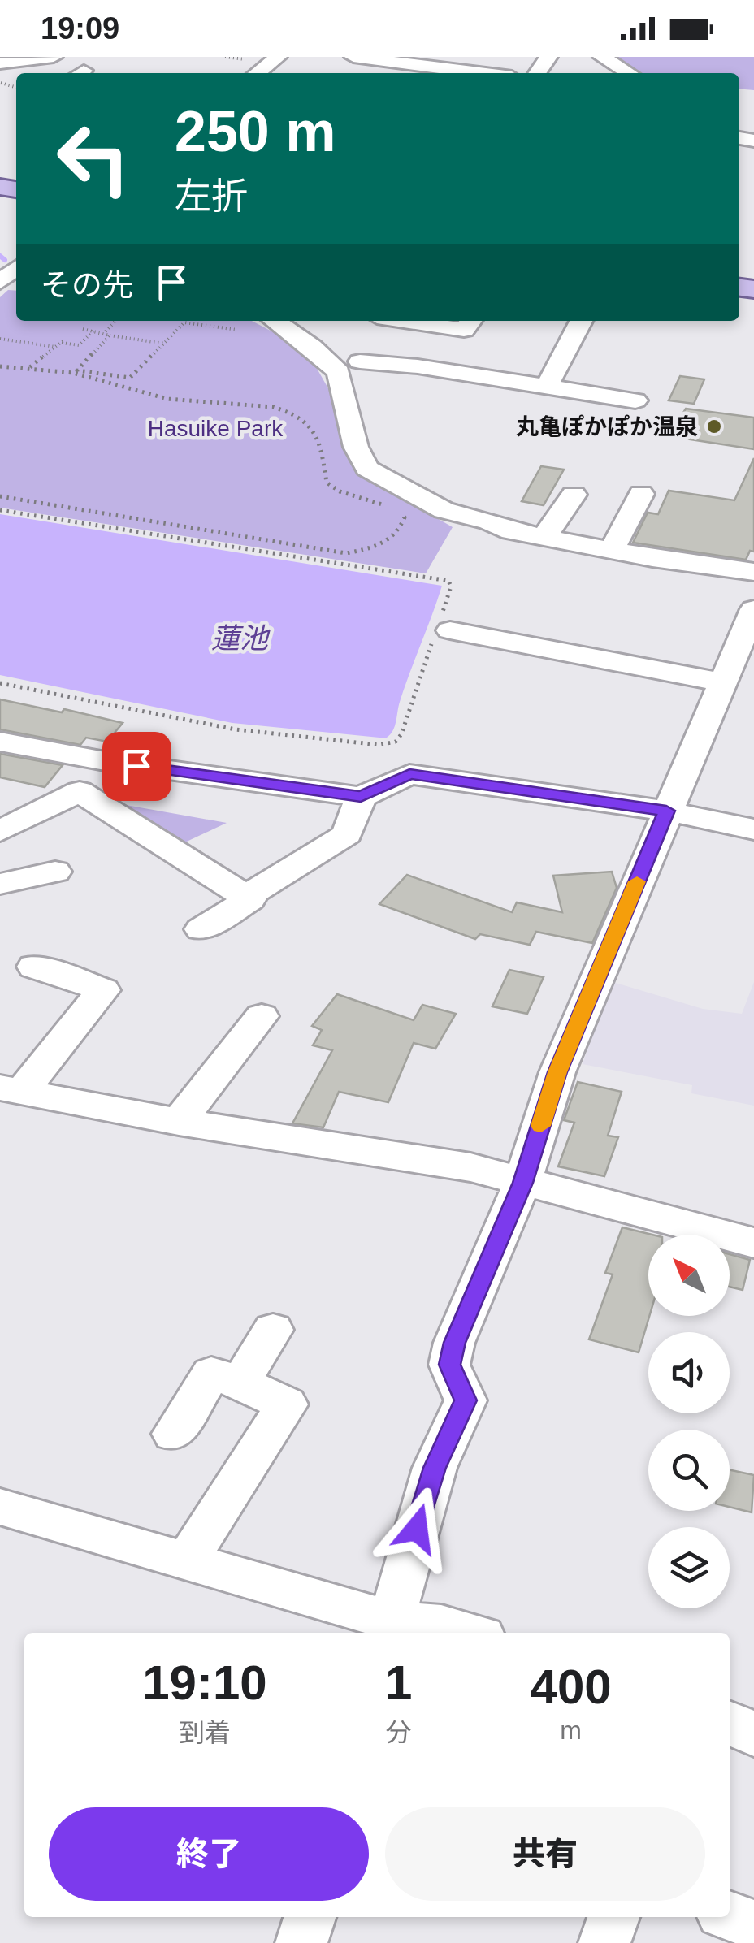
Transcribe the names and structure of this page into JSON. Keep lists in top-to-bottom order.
{
  "water": ["蓮池"],
  "parks": ["Hasuike Park"],
  "places": ["丸亀ぽかぽか温泉"],
  "north": "top left",
  "page": {
    "status": "19:09",
    "turn": ["250 m", "左折"],
    "then": "その先",
    "eta": [
      "19:10",
      "到着",
      "1",
      "分",
      "400",
      "m"
    ],
    "buttons": ["終了", "共有"]
  }
}
